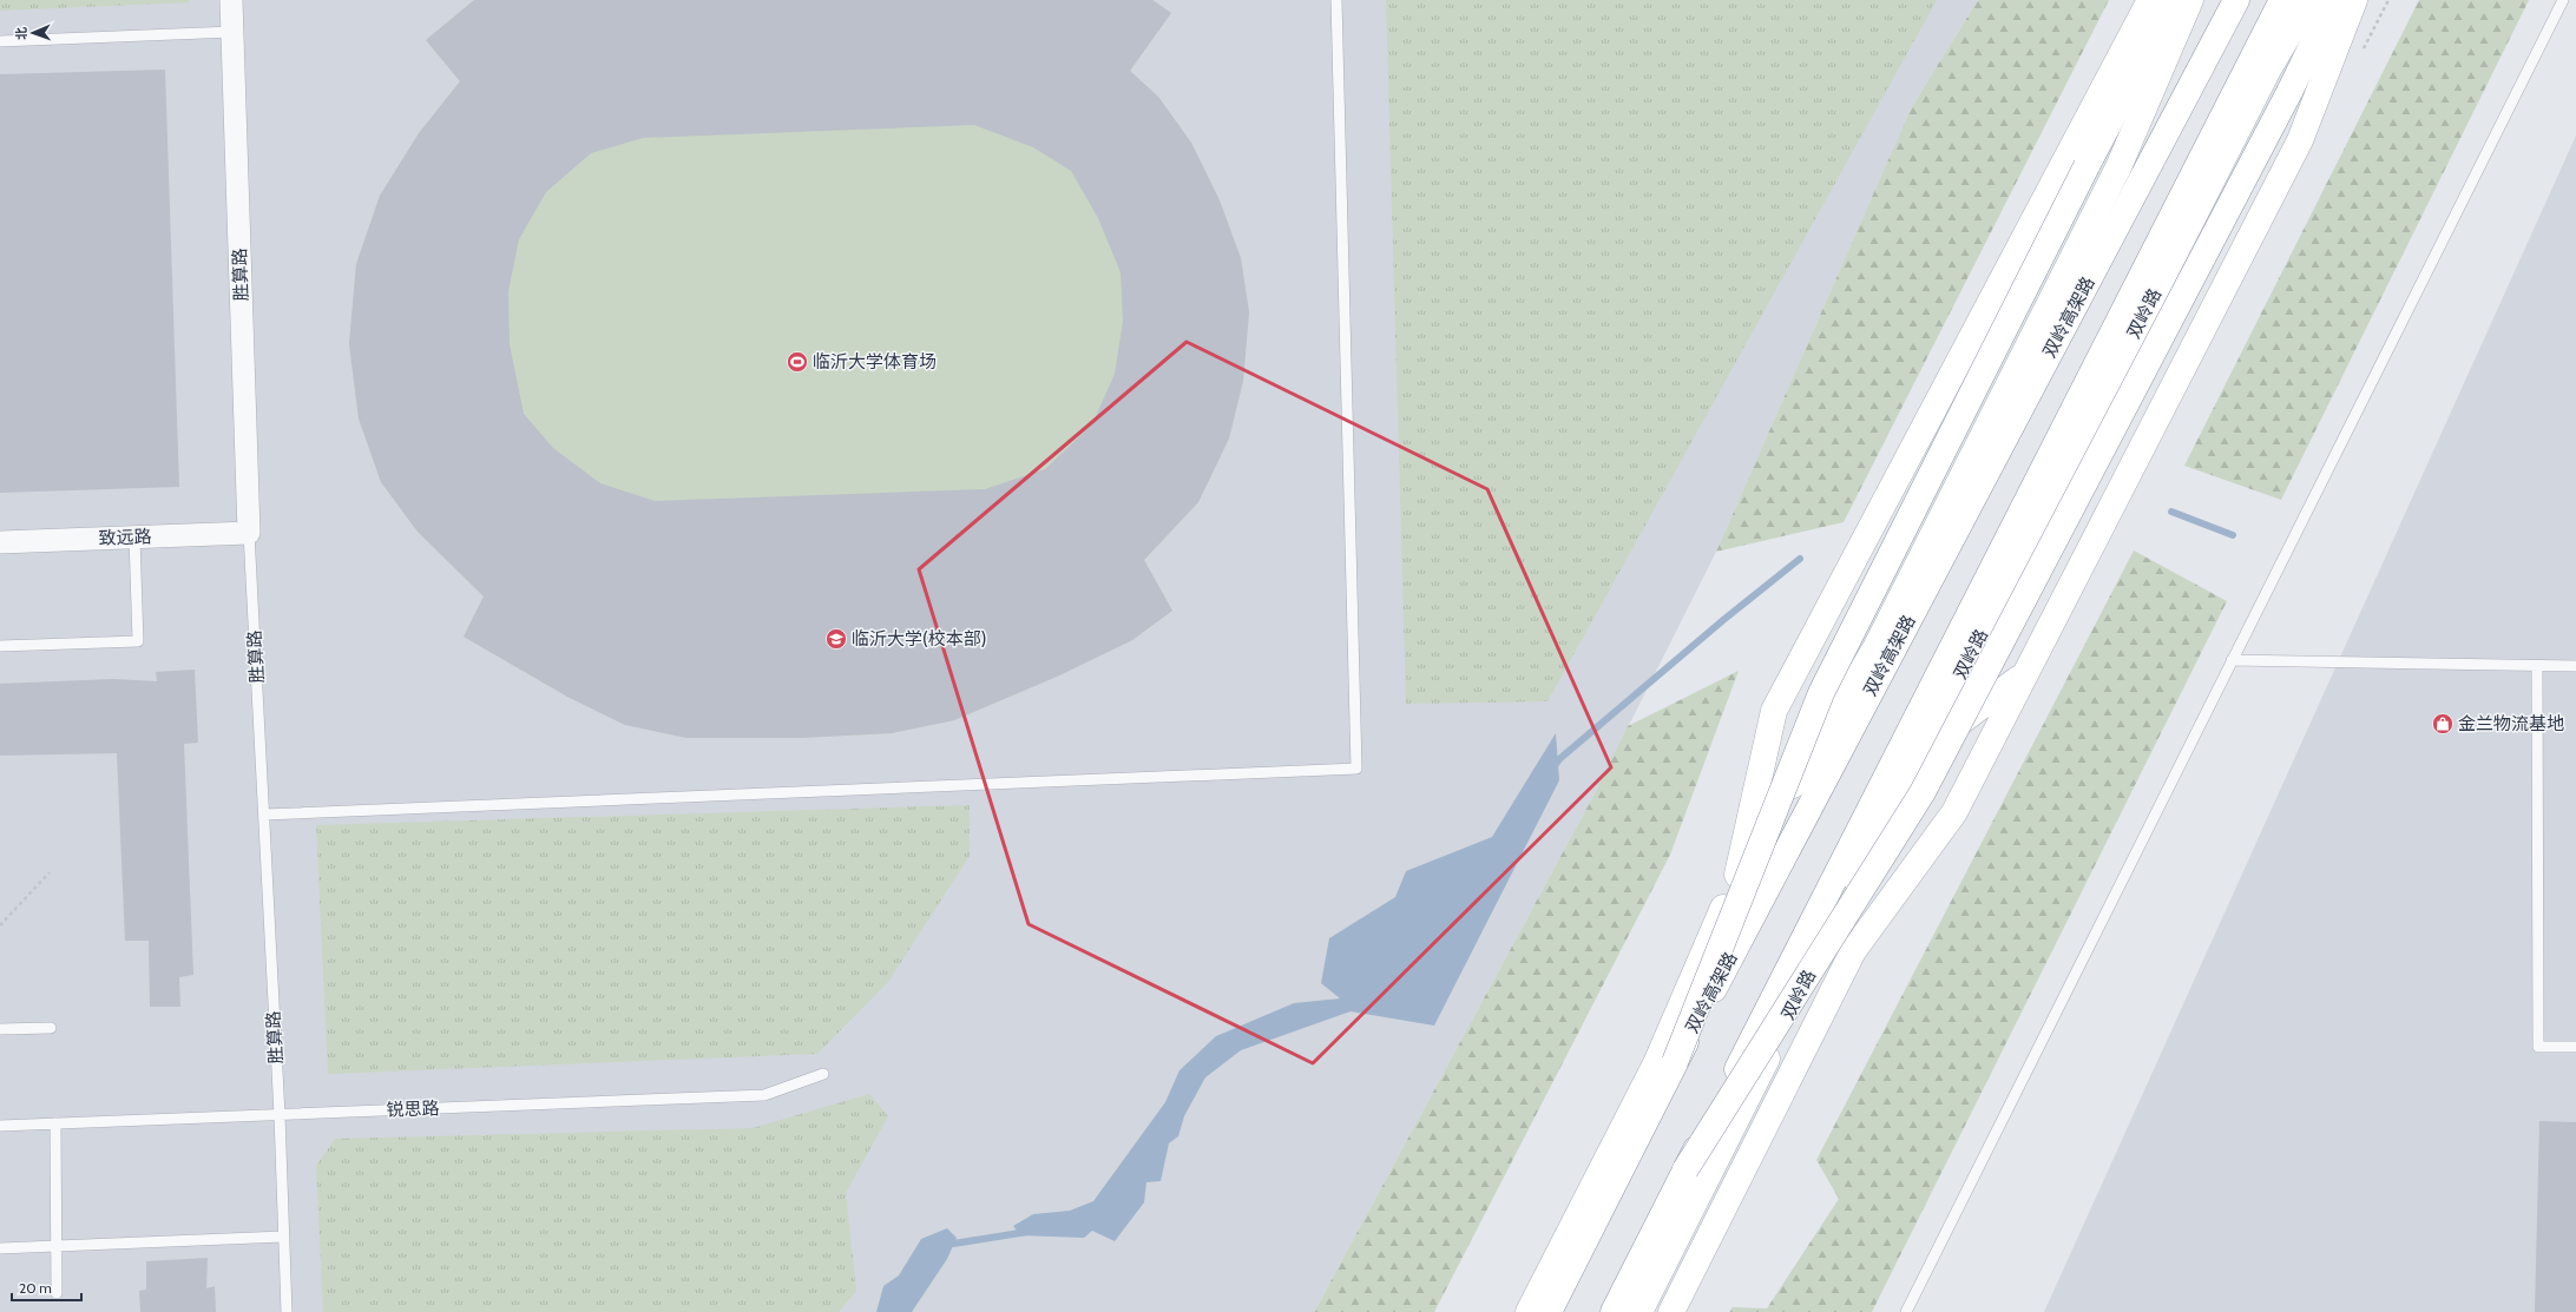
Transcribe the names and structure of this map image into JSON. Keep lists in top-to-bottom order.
{
  "streets": {
    "main road": ["双岭路", "双岭高架路"],
    "street": ["胜算路", "致远路"],
    "lane": ["锐思路"]
  },
  "crossings": [
    ["胜算路", "致远路"],
    ["胜算路", "锐思路"]
  ],
  "places": {
    "sports": ["临沂大学体育场"],
    "school or university": ["临沂大学(校本部)"],
    "shop": ["金兰物流基地"]
  },
  "scale_bar": "20 m",
  "north": "left"
}
